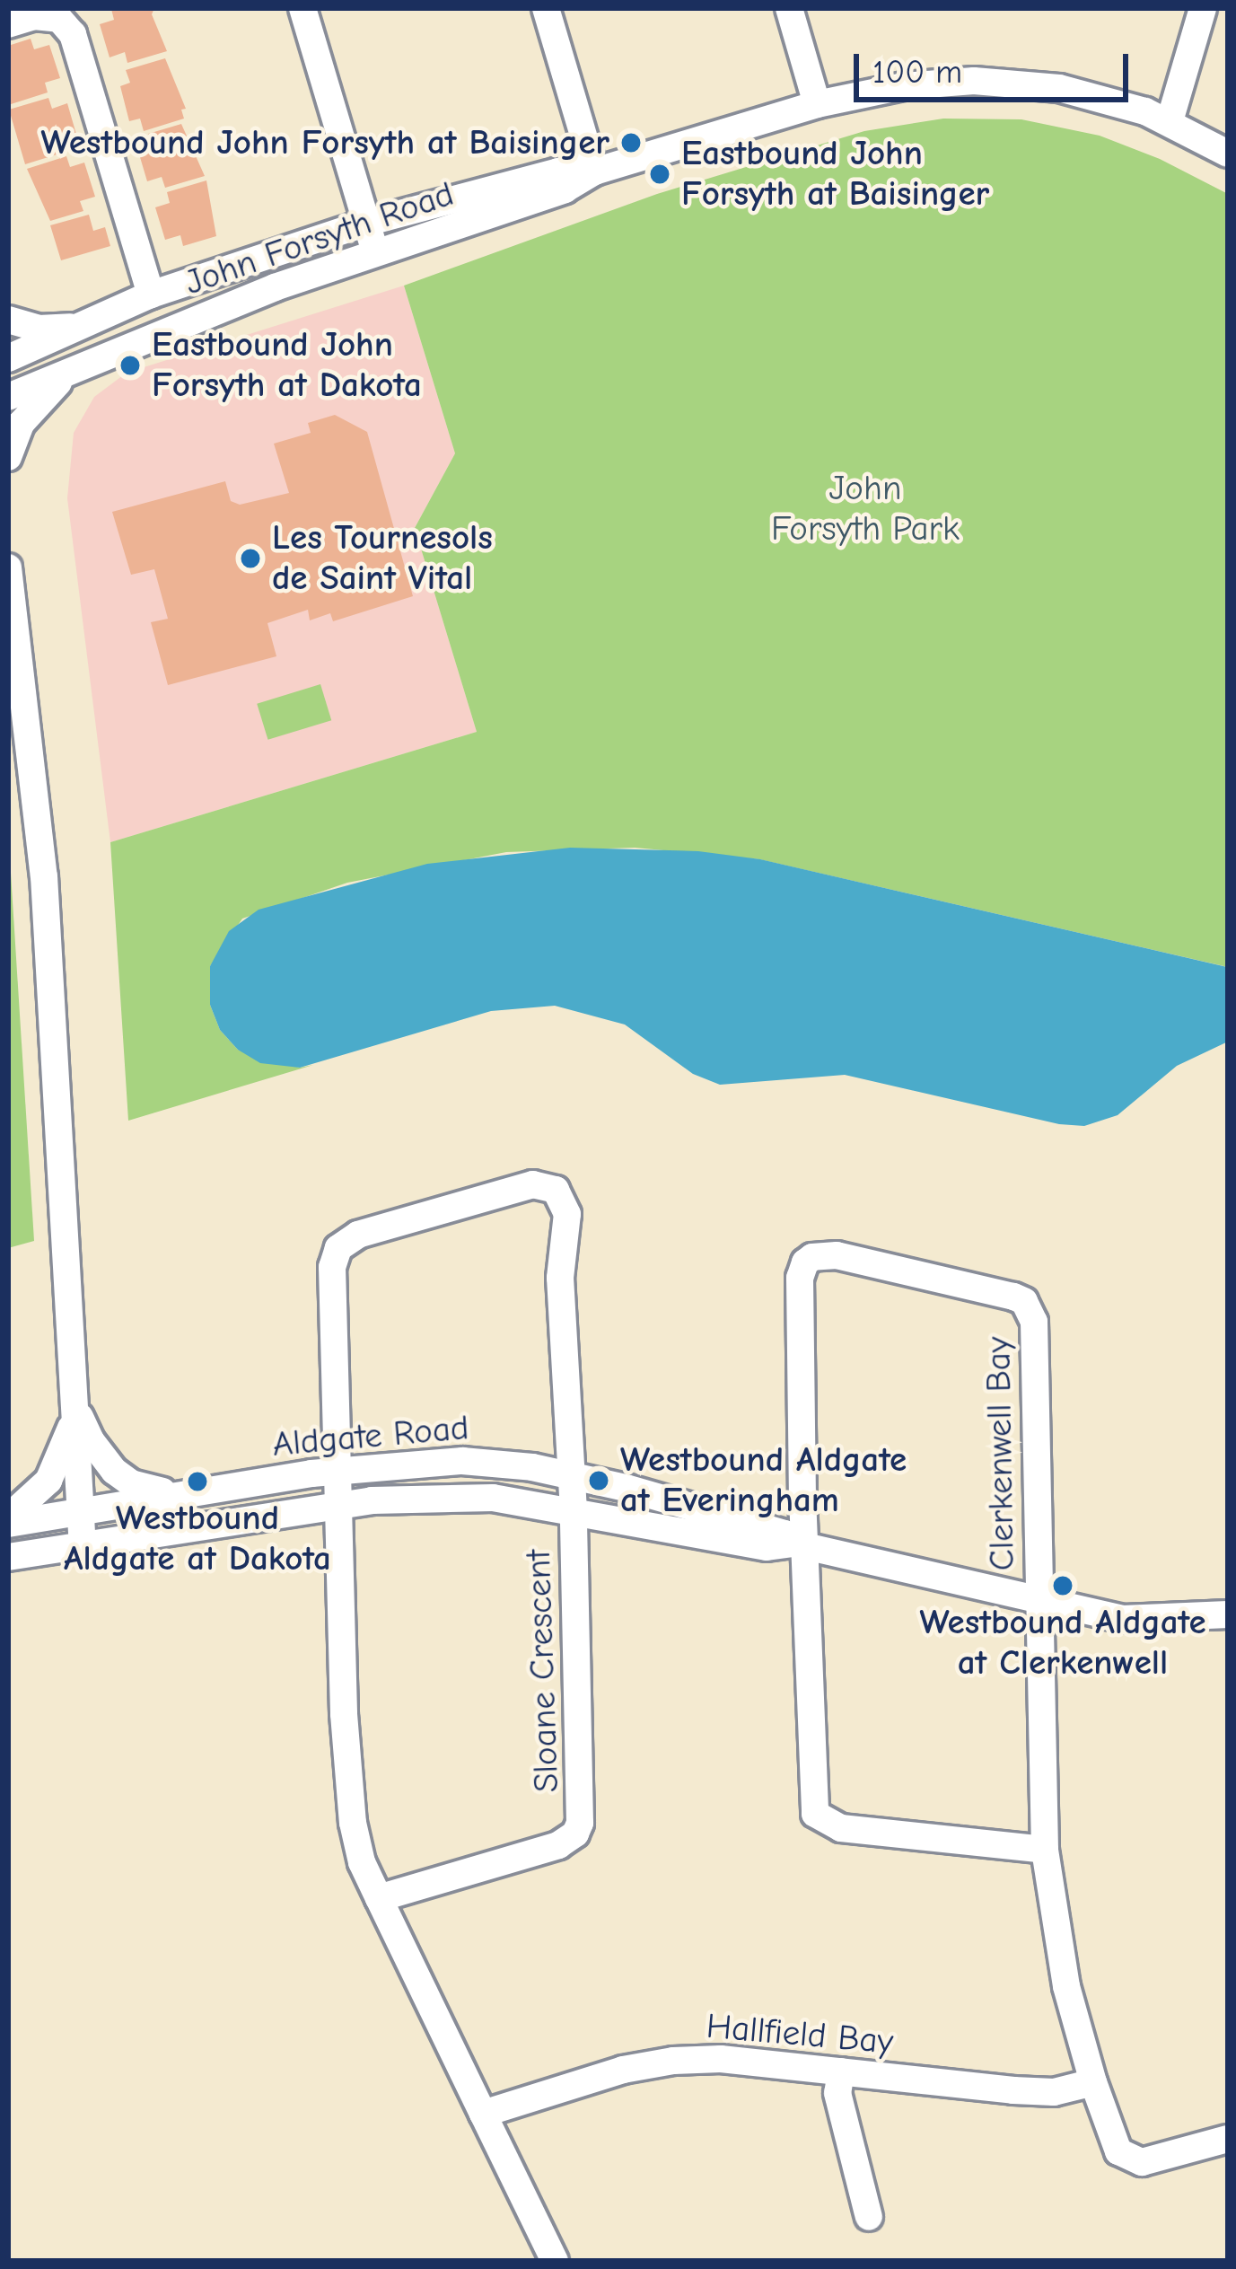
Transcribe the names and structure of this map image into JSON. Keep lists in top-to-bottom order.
{
  "streets": {
    "street": [
      "John Forsyth Road",
      "Aldgate Road",
      "Clerkenwell Bay",
      "Sloane Crescent",
      "Hallfield Bay"
    ]
  },
  "crossings": [
    ["Aldgate Road", "Clerkenwell Bay"],
    ["Aldgate Road", "Sloane Crescent"]
  ],
  "parks": ["John Forsyth Park"],
  "places": [
    "Westbound John Forsyth at Baisinger",
    "Eastbound John Forsyth at Baisinger",
    "Eastbound John Forsyth at Dakota",
    "Les Tournesols de Saint Vital",
    "Westbound Aldgate at Everingham",
    "Westbound Aldgate at Dakota",
    "Westbound Aldgate at Clerkenwell"
  ],
  "scale_bar": "100 m"
}
